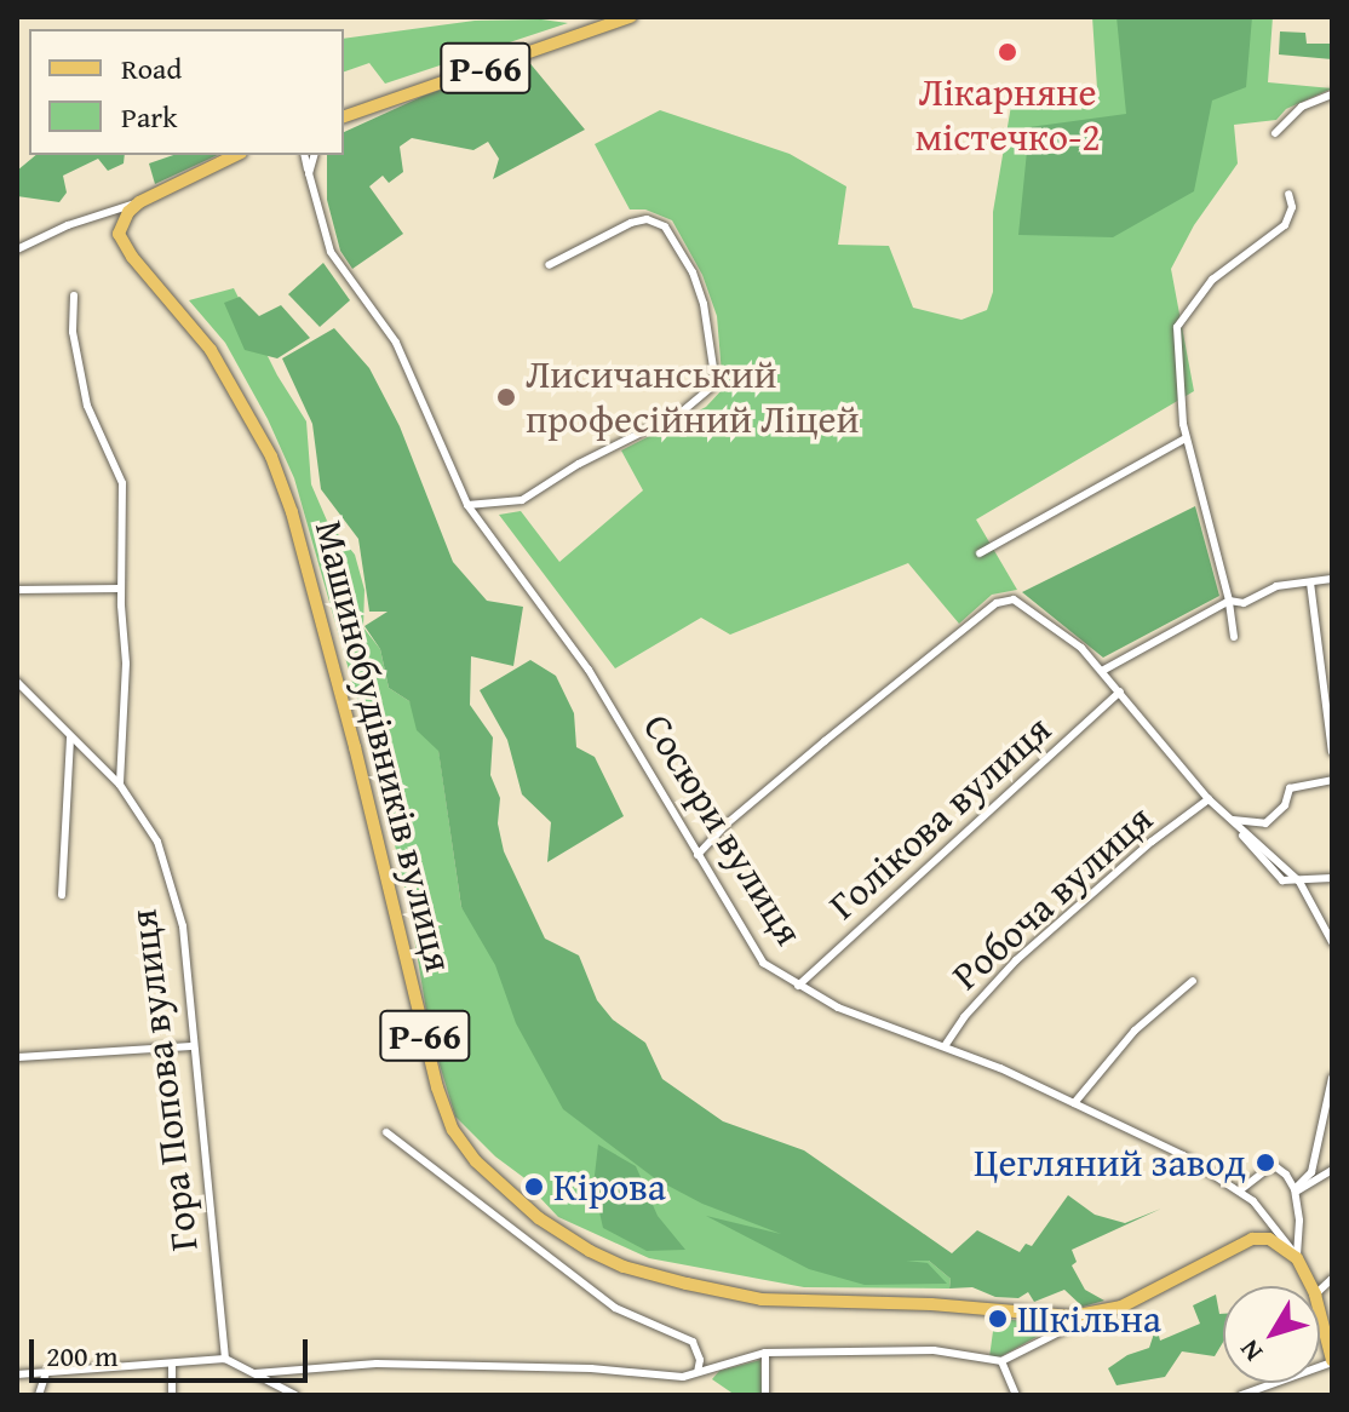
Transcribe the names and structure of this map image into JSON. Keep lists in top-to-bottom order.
{
  "streets": {
    "main road": ["Р-66", "Машинобудівників вулиця", "Сосюри вулиця"],
    "street": ["Голікова вулиця", "Робоча вулиця", "Гора Попова вулиця"]
  },
  "crossings": [
    ["Машинобудівників вулиця", "Сосюри вулиця"],
    ["Голікова вулиця", "Сосюри вулиця"],
    ["Сосюри вулиця", "Робоча вулиця"]
  ],
  "places": [
    "Лікарняне містечко-2",
    "Лисичанський професійний Ліцей",
    "Цегляний завод",
    "Кірова",
    "Шкільна"
  ],
  "legend": ["Road", "Park"],
  "scale_bar": "200 m",
  "north": "bottom left"
}
